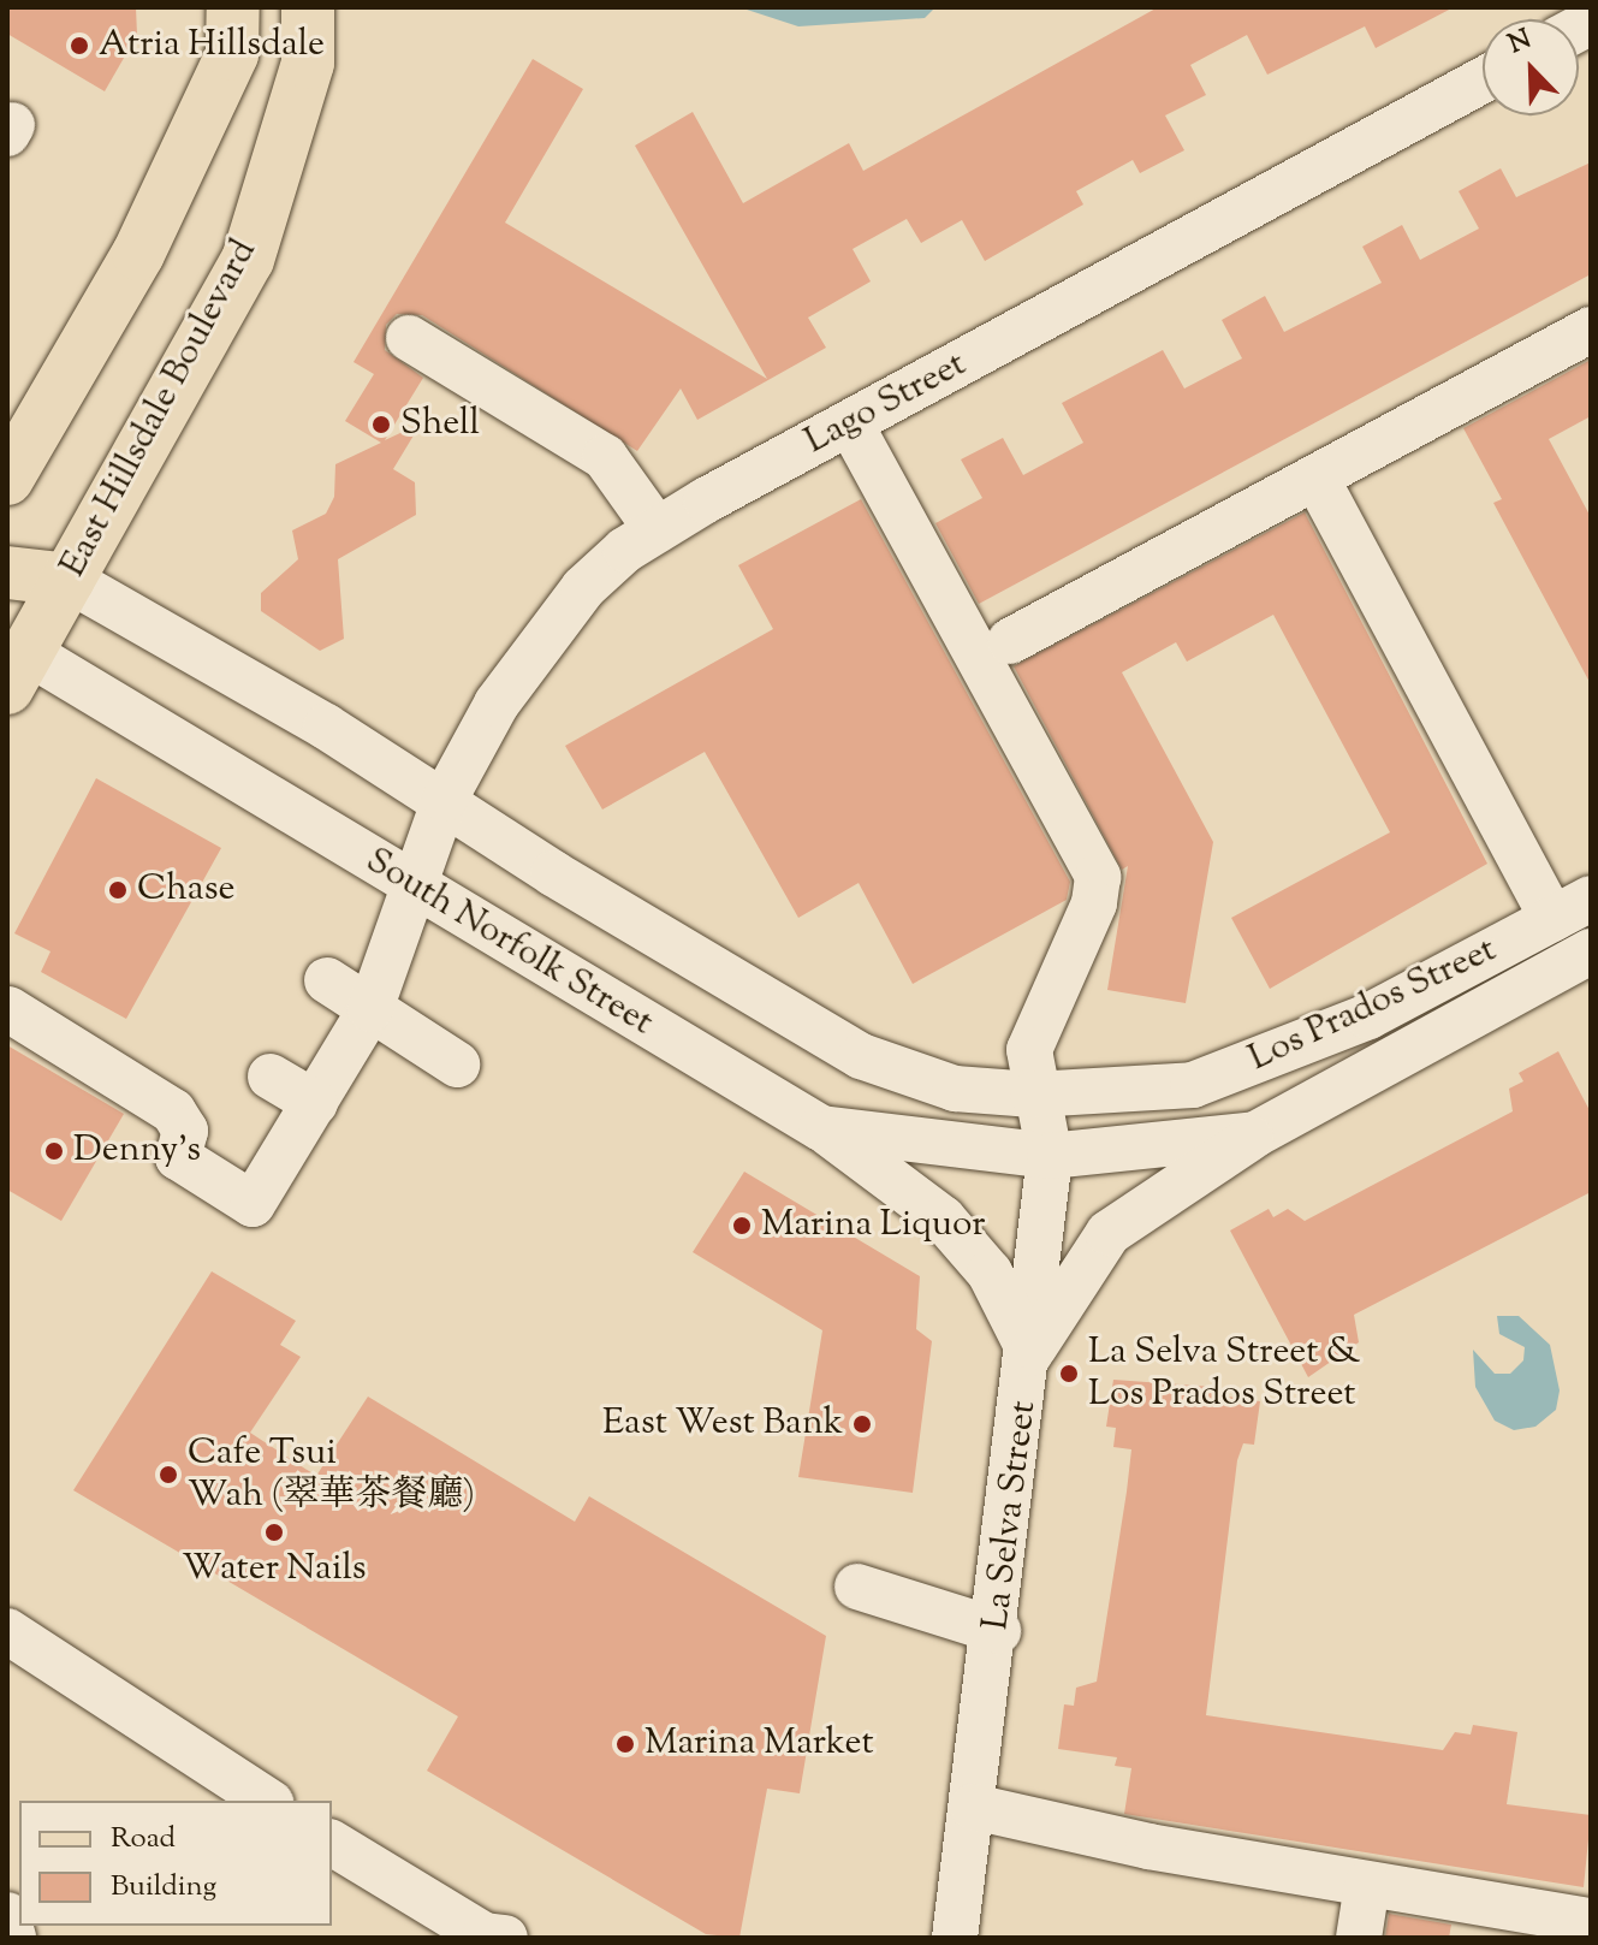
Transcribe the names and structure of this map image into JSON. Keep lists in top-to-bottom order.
{
  "streets": {
    "main road": ["East Hillsdale Boulevard"],
    "street": [
      "Lago Street",
      "South Norfolk Street",
      "Los Prados Street",
      "La Selva Street"
    ]
  },
  "crossings": [
    ["Lago Street", "South Norfolk Street"],
    ["Lago Street", "La Selva Street"],
    ["East Hillsdale Boulevard", "South Norfolk Street"],
    ["South Norfolk Street", "Los Prados Street"],
    ["South Norfolk Street", "La Selva Street"],
    ["Los Prados Street", "La Selva Street"]
  ],
  "places": [
    "Atria Hillsdale",
    "Shell",
    "Chase",
    "Denny's",
    "Marina Liquor",
    "La Selva Street & Los Prados Street",
    "East West Bank",
    "Cafe Tsui Wah (翠華茶餐廳)",
    "Water Nails",
    "Marina Market"
  ],
  "legend": ["Road", "Building"],
  "north": "top left"
}
